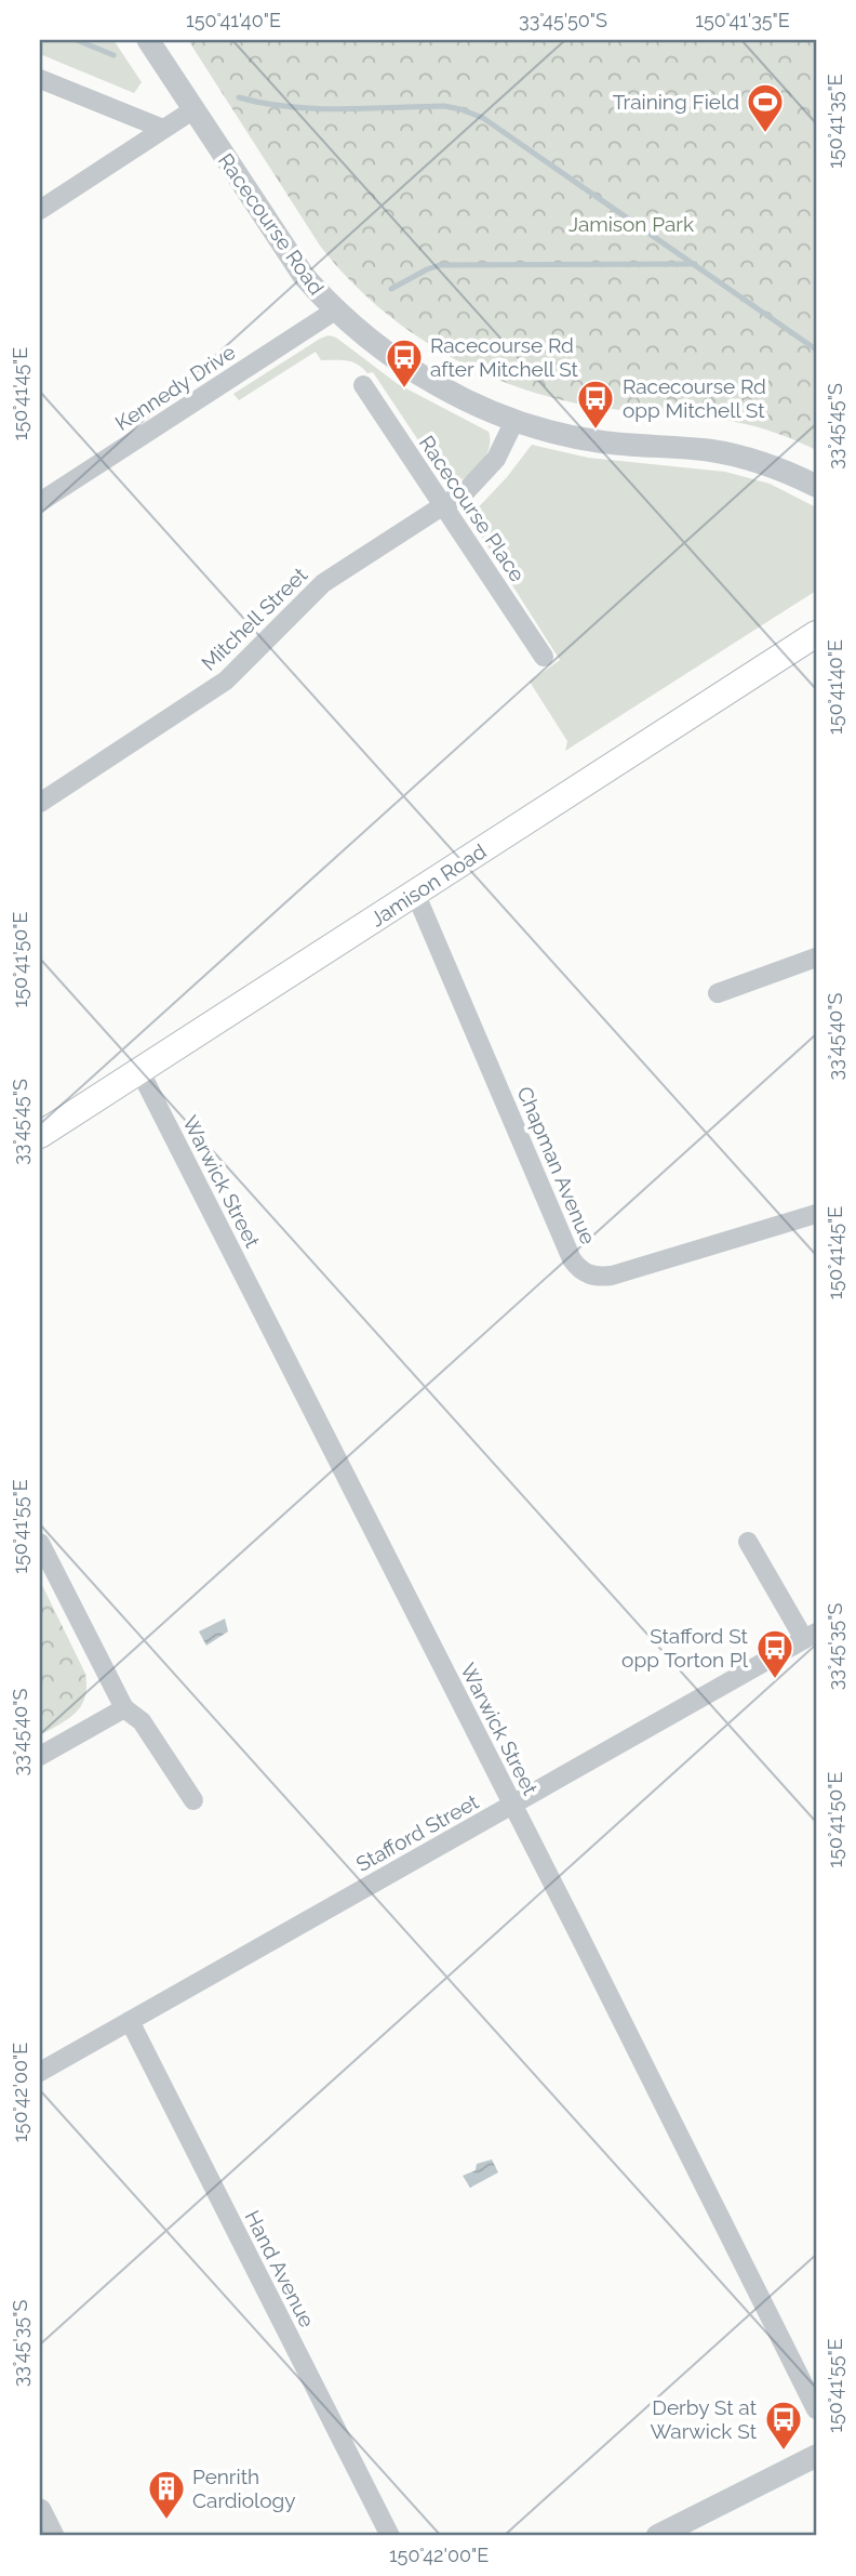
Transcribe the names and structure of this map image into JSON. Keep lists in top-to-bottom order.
{
  "streets": {
    "main road": ["Jamison Road"],
    "street": [
      "Racecourse Road",
      "Kennedy Drive",
      "Racecourse Place",
      "Mitchell Street",
      "Chapman Avenue",
      "Warwick Street",
      "Stafford Street",
      "Hand Avenue"
    ]
  },
  "crossings": [
    ["Racecourse Road", "Kennedy Drive"],
    ["Racecourse Road", "Mitchell Street"],
    ["Racecourse Place", "Mitchell Street"],
    ["Jamison Road", "Chapman Avenue"],
    ["Jamison Road", "Warwick Street"],
    ["Warwick Street", "Stafford Street"],
    ["Stafford Street", "Hand Avenue"]
  ],
  "parks": ["Jamison Park"],
  "places": {
    "sports": ["Training Field"],
    "bus stop": [
      "Racecourse Rd after Mitchell St",
      "Racecourse Rd opp Mitchell St",
      "Stafford St opp Torton Pl",
      "Derby St at Warwick St"
    ],
    "building": ["Penrith Cardiology"]
  },
  "coordinates": [
    "150°41'40\"E",
    "33°45'50\"S",
    "150°41'35\"E",
    "150°41'45\"E",
    "33°45'45\"S",
    "150°41'50\"E",
    "33°45'40\"S",
    "150°41'55\"E",
    "33°45'35\"S",
    "150°42'00\"E"
  ]
}
